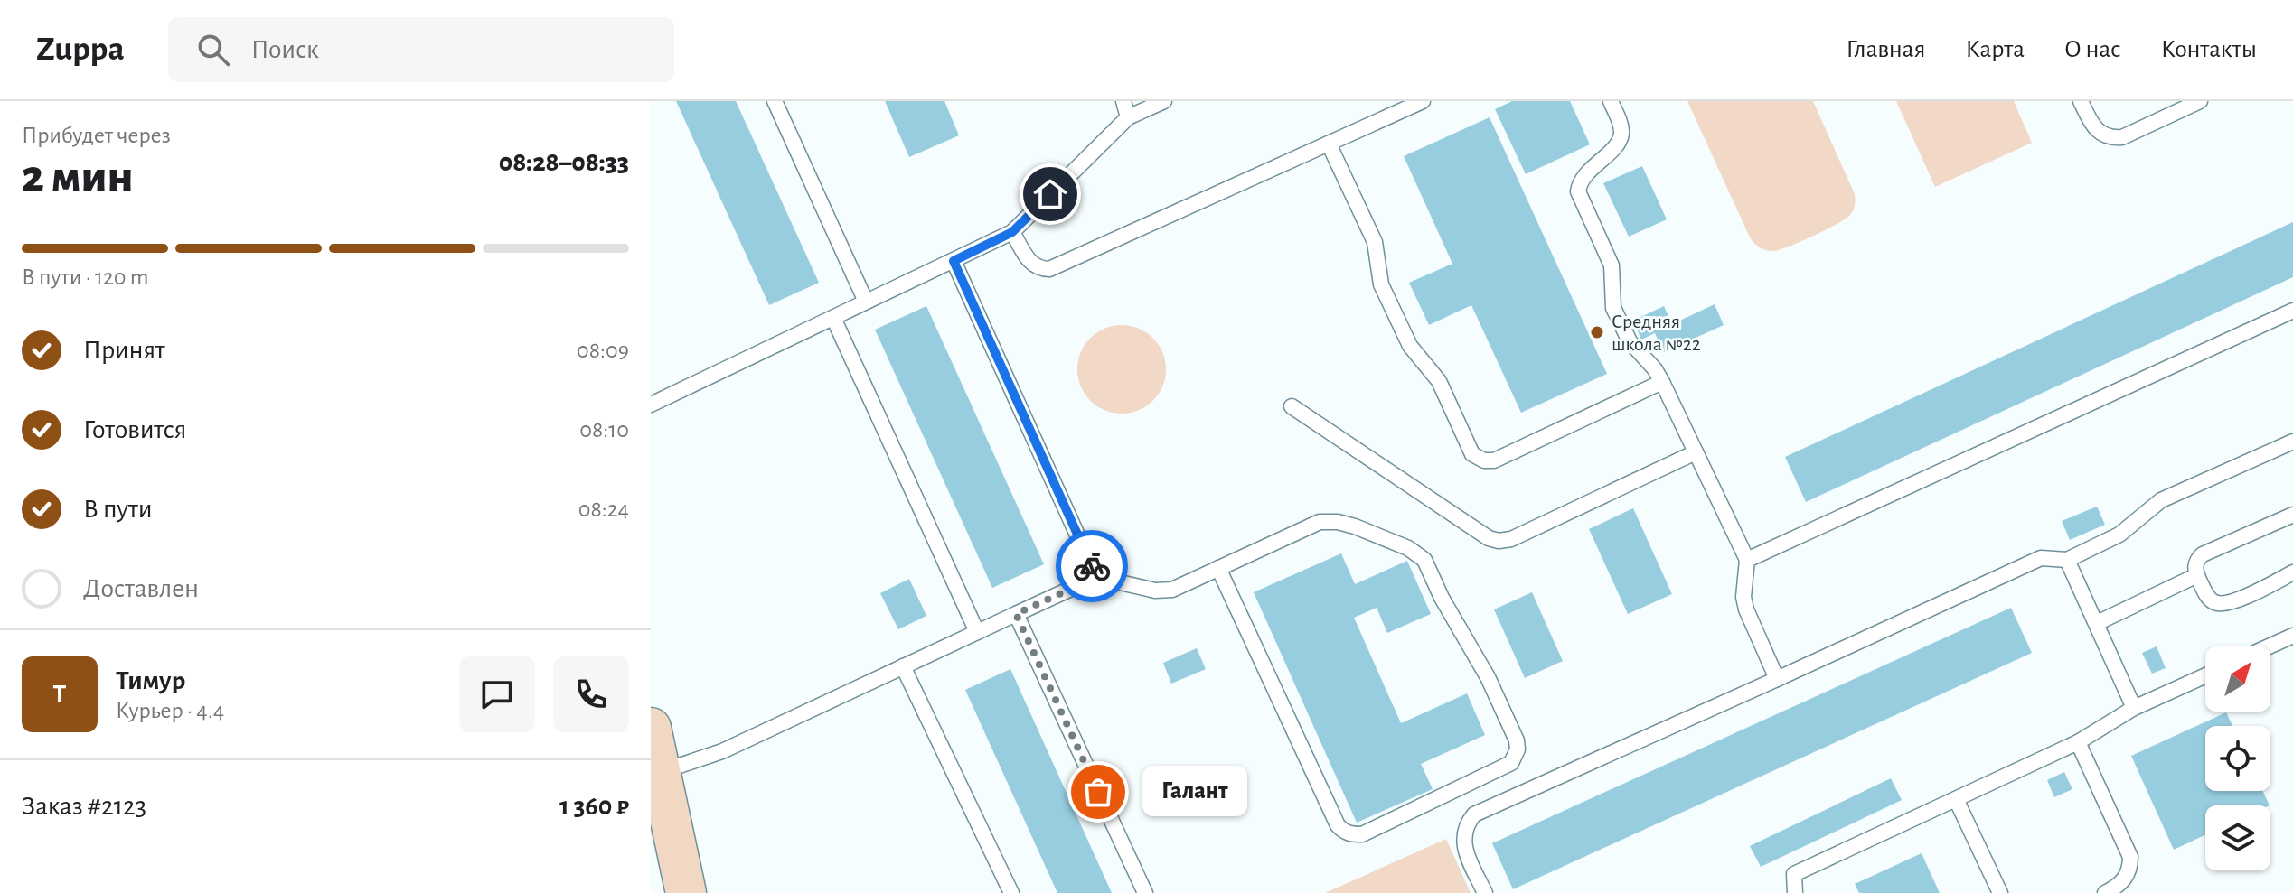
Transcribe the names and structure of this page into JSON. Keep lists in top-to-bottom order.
{
  "places": ["Средняя школа №22", "Галант"],
  "north": "top right",
  "page": {
    "header": "Zuppa",
    "search": "Поиск",
    "nav": [
      "Главная",
      "Карта",
      "О нас",
      "Контакты"
    ],
    "heading": ["2 мин", "Прибудет через", "08:28–08:33"],
    "panel": [
      "Тимур",
      "Курьер · 4.4",
      "Заказ #2123",
      "1 360 ₽"
    ],
    "bar": "В пути · 120 m",
    "list": [
      ["Принят", "08:09"],
      ["Готовится", "08:10"],
      ["В пути", "08:24"],
      "Доставлен"
    ],
    "round": "Т",
    "bubble": "Галант"
  }
}
